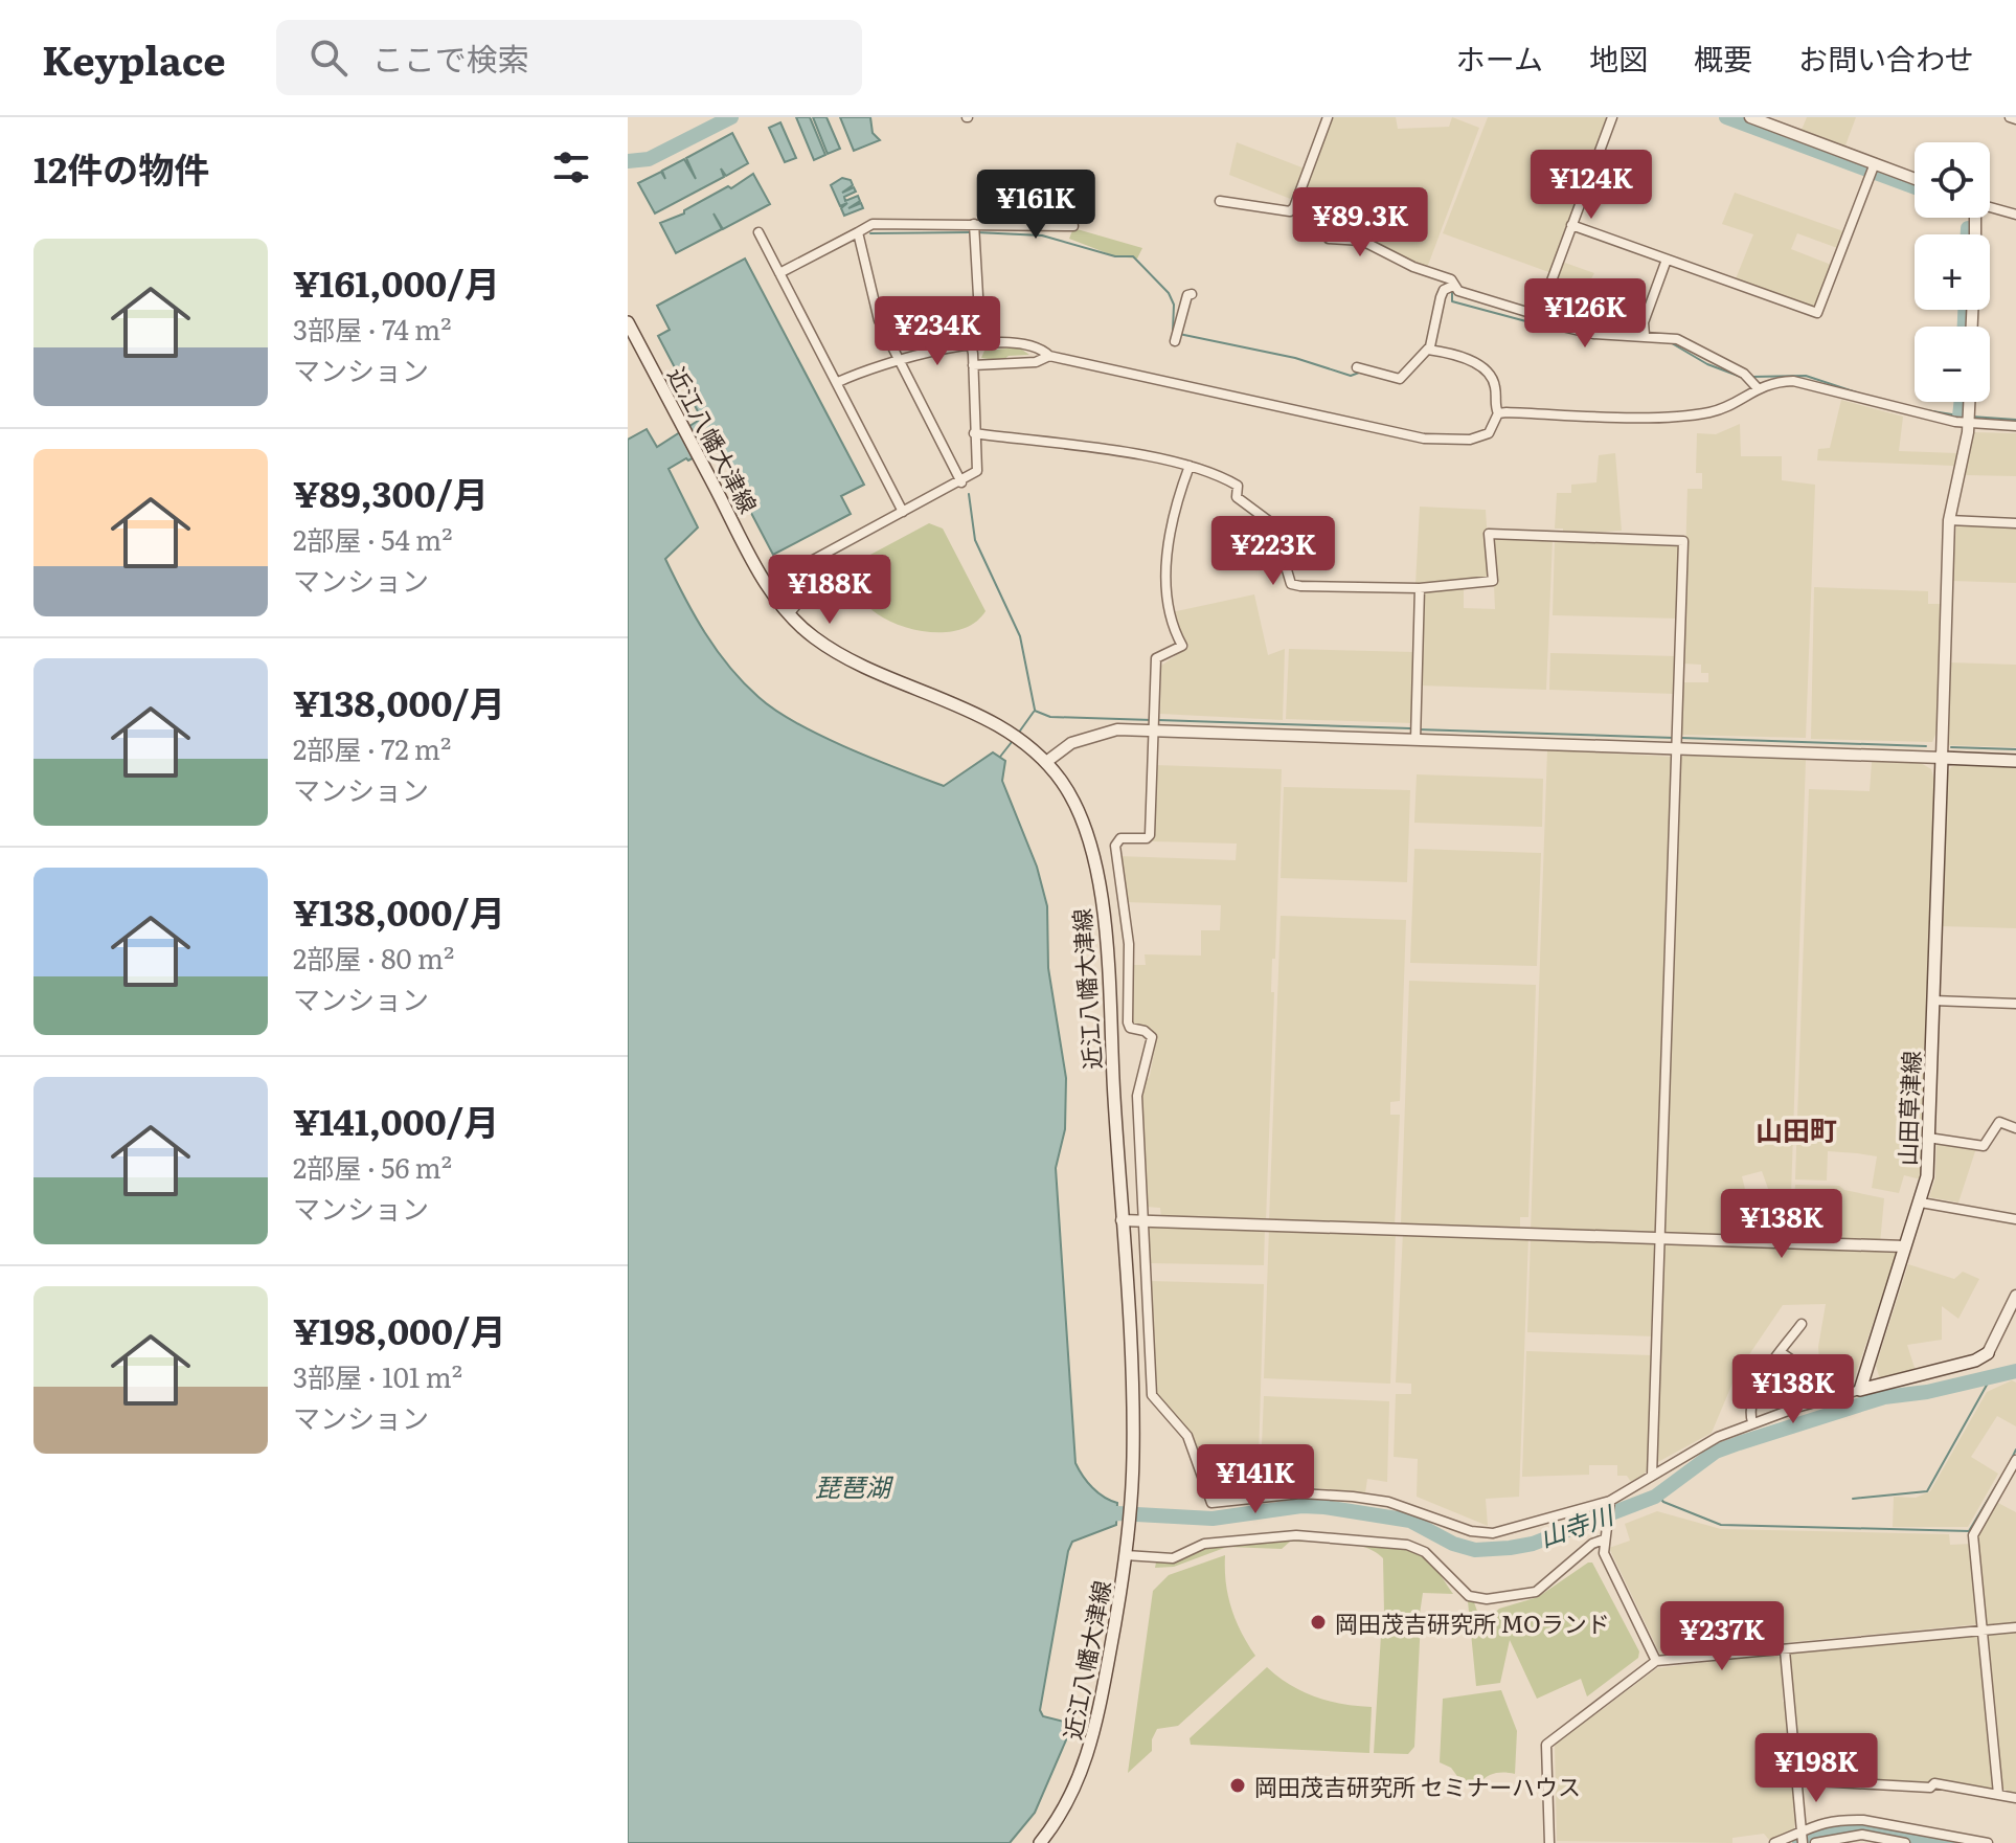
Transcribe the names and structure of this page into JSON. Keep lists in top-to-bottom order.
{
  "streets": {
    "main road": ["近江八幡大津線", "山田草津線"]
  },
  "districts": ["山田町"],
  "water": ["琵琶湖", "山寺川"],
  "places": ["岡田茂吉研究所 MOランド", "岡田茂吉研究所 セミナーハウス"],
  "page": {
    "header": "Keyplace",
    "search": "ここで検索",
    "nav": [
      "ホーム",
      "地図",
      "概要",
      "お問い合わせ"
    ],
    "heading": "12件の物件",
    "map_buttons": ["+", "−"],
    "price": [
      "¥124K",
      "¥161K",
      "¥89.3K",
      "¥126K",
      "¥234K",
      "¥223K",
      "¥188K",
      "¥138K",
      "¥138K",
      "¥141K",
      "¥237K",
      "¥198K"
    ],
    "list": [
      {
        "name": "¥161,000/月",
        "note": "3部屋 · 74 m² · マンション"
      },
      {
        "name": "¥89,300/月",
        "note": "2部屋 · 54 m² · マンション"
      },
      {
        "name": "¥138,000/月",
        "note": "2部屋 · 72 m² · マンション"
      },
      {
        "name": "¥138,000/月",
        "note": "2部屋 · 80 m² · マンション"
      },
      {
        "name": "¥141,000/月",
        "note": "2部屋 · 56 m² · マンション"
      },
      {
        "name": "¥198,000/月",
        "note": "3部屋 · 101 m² · マンション"
      }
    ]
  }
}
